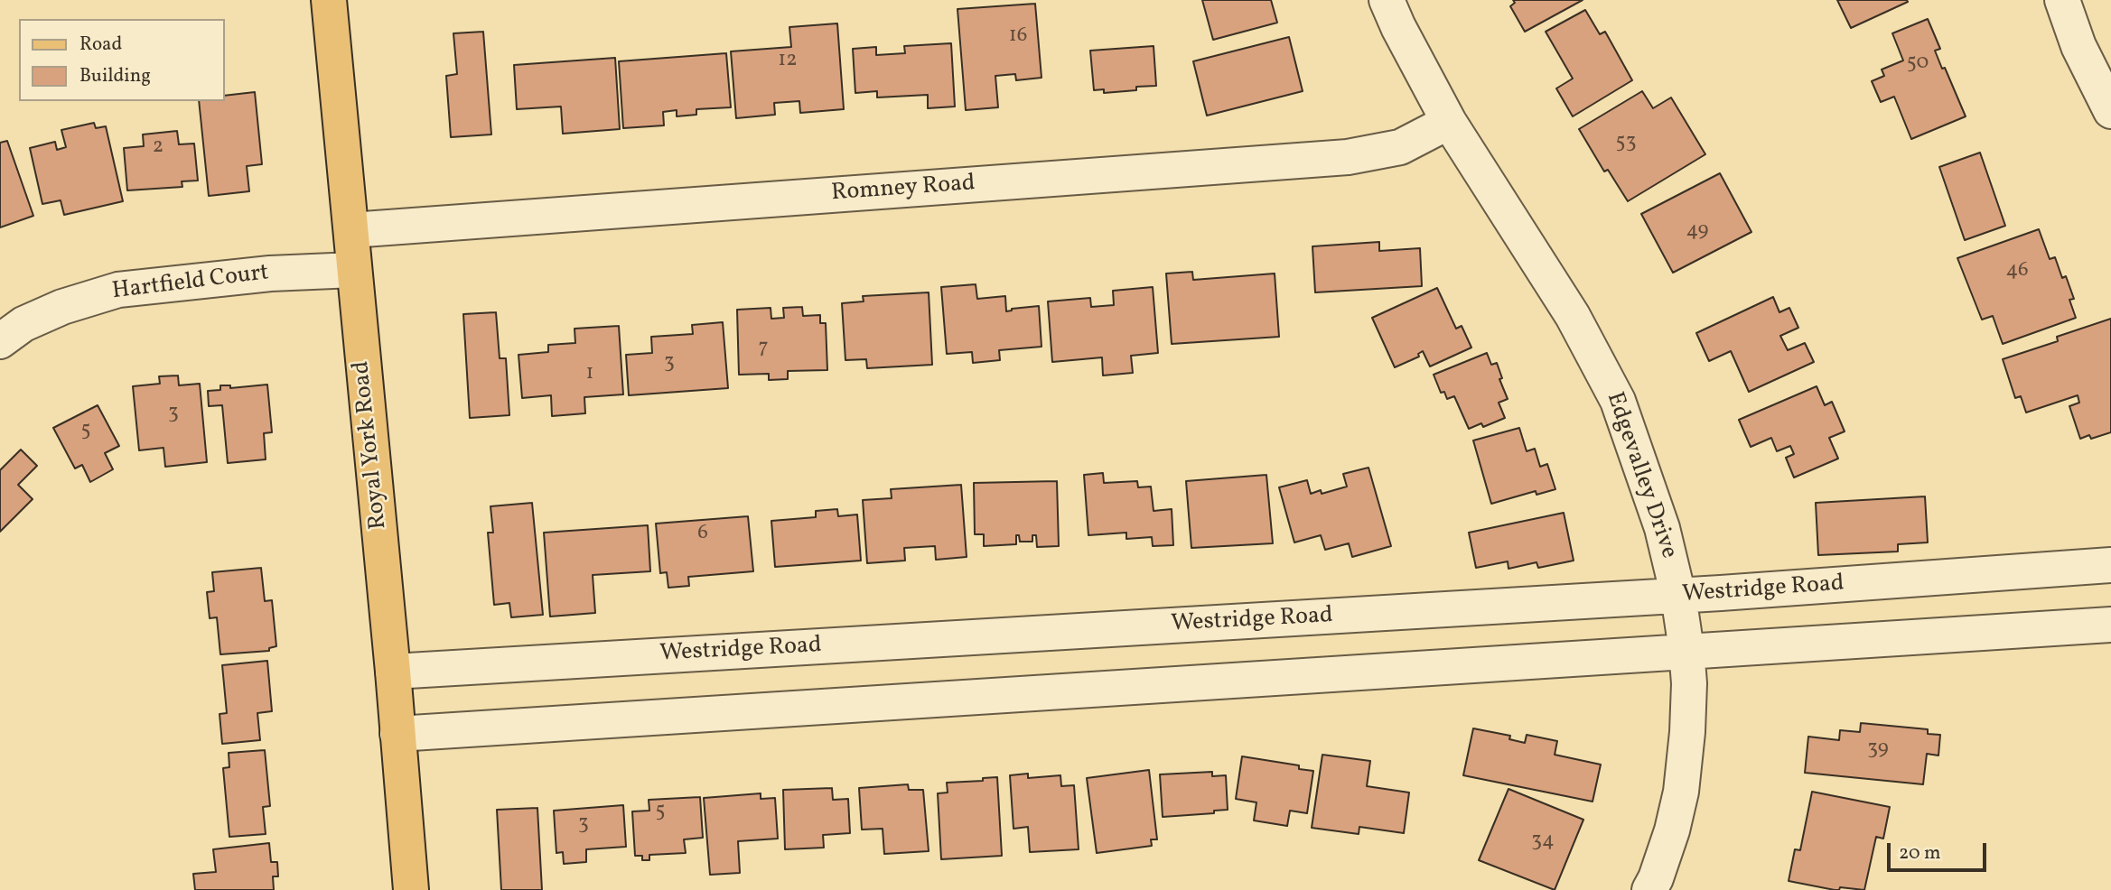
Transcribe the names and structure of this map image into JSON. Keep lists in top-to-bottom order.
{
  "streets": {
    "main road": ["Royal York Road"],
    "street": [
      "Romney Road",
      "Hartfield Court",
      "Edgevalley Drive",
      "Westridge Road"
    ]
  },
  "crossings": [
    ["Romney Road", "Royal York Road"],
    ["Romney Road", "Edgevalley Drive"],
    ["Hartfield Court", "Royal York Road"],
    ["Royal York Road", "Westridge Road"],
    ["Edgevalley Drive", "Westridge Road"]
  ],
  "house_numbers": [
    "16",
    "12",
    "50",
    "53",
    "2",
    "49",
    "46",
    "7",
    "3",
    "1",
    "3",
    "5",
    "6",
    "39",
    "5",
    "3",
    "34"
  ],
  "legend": ["Road", "Building"],
  "scale_bar": "20 m"
}
